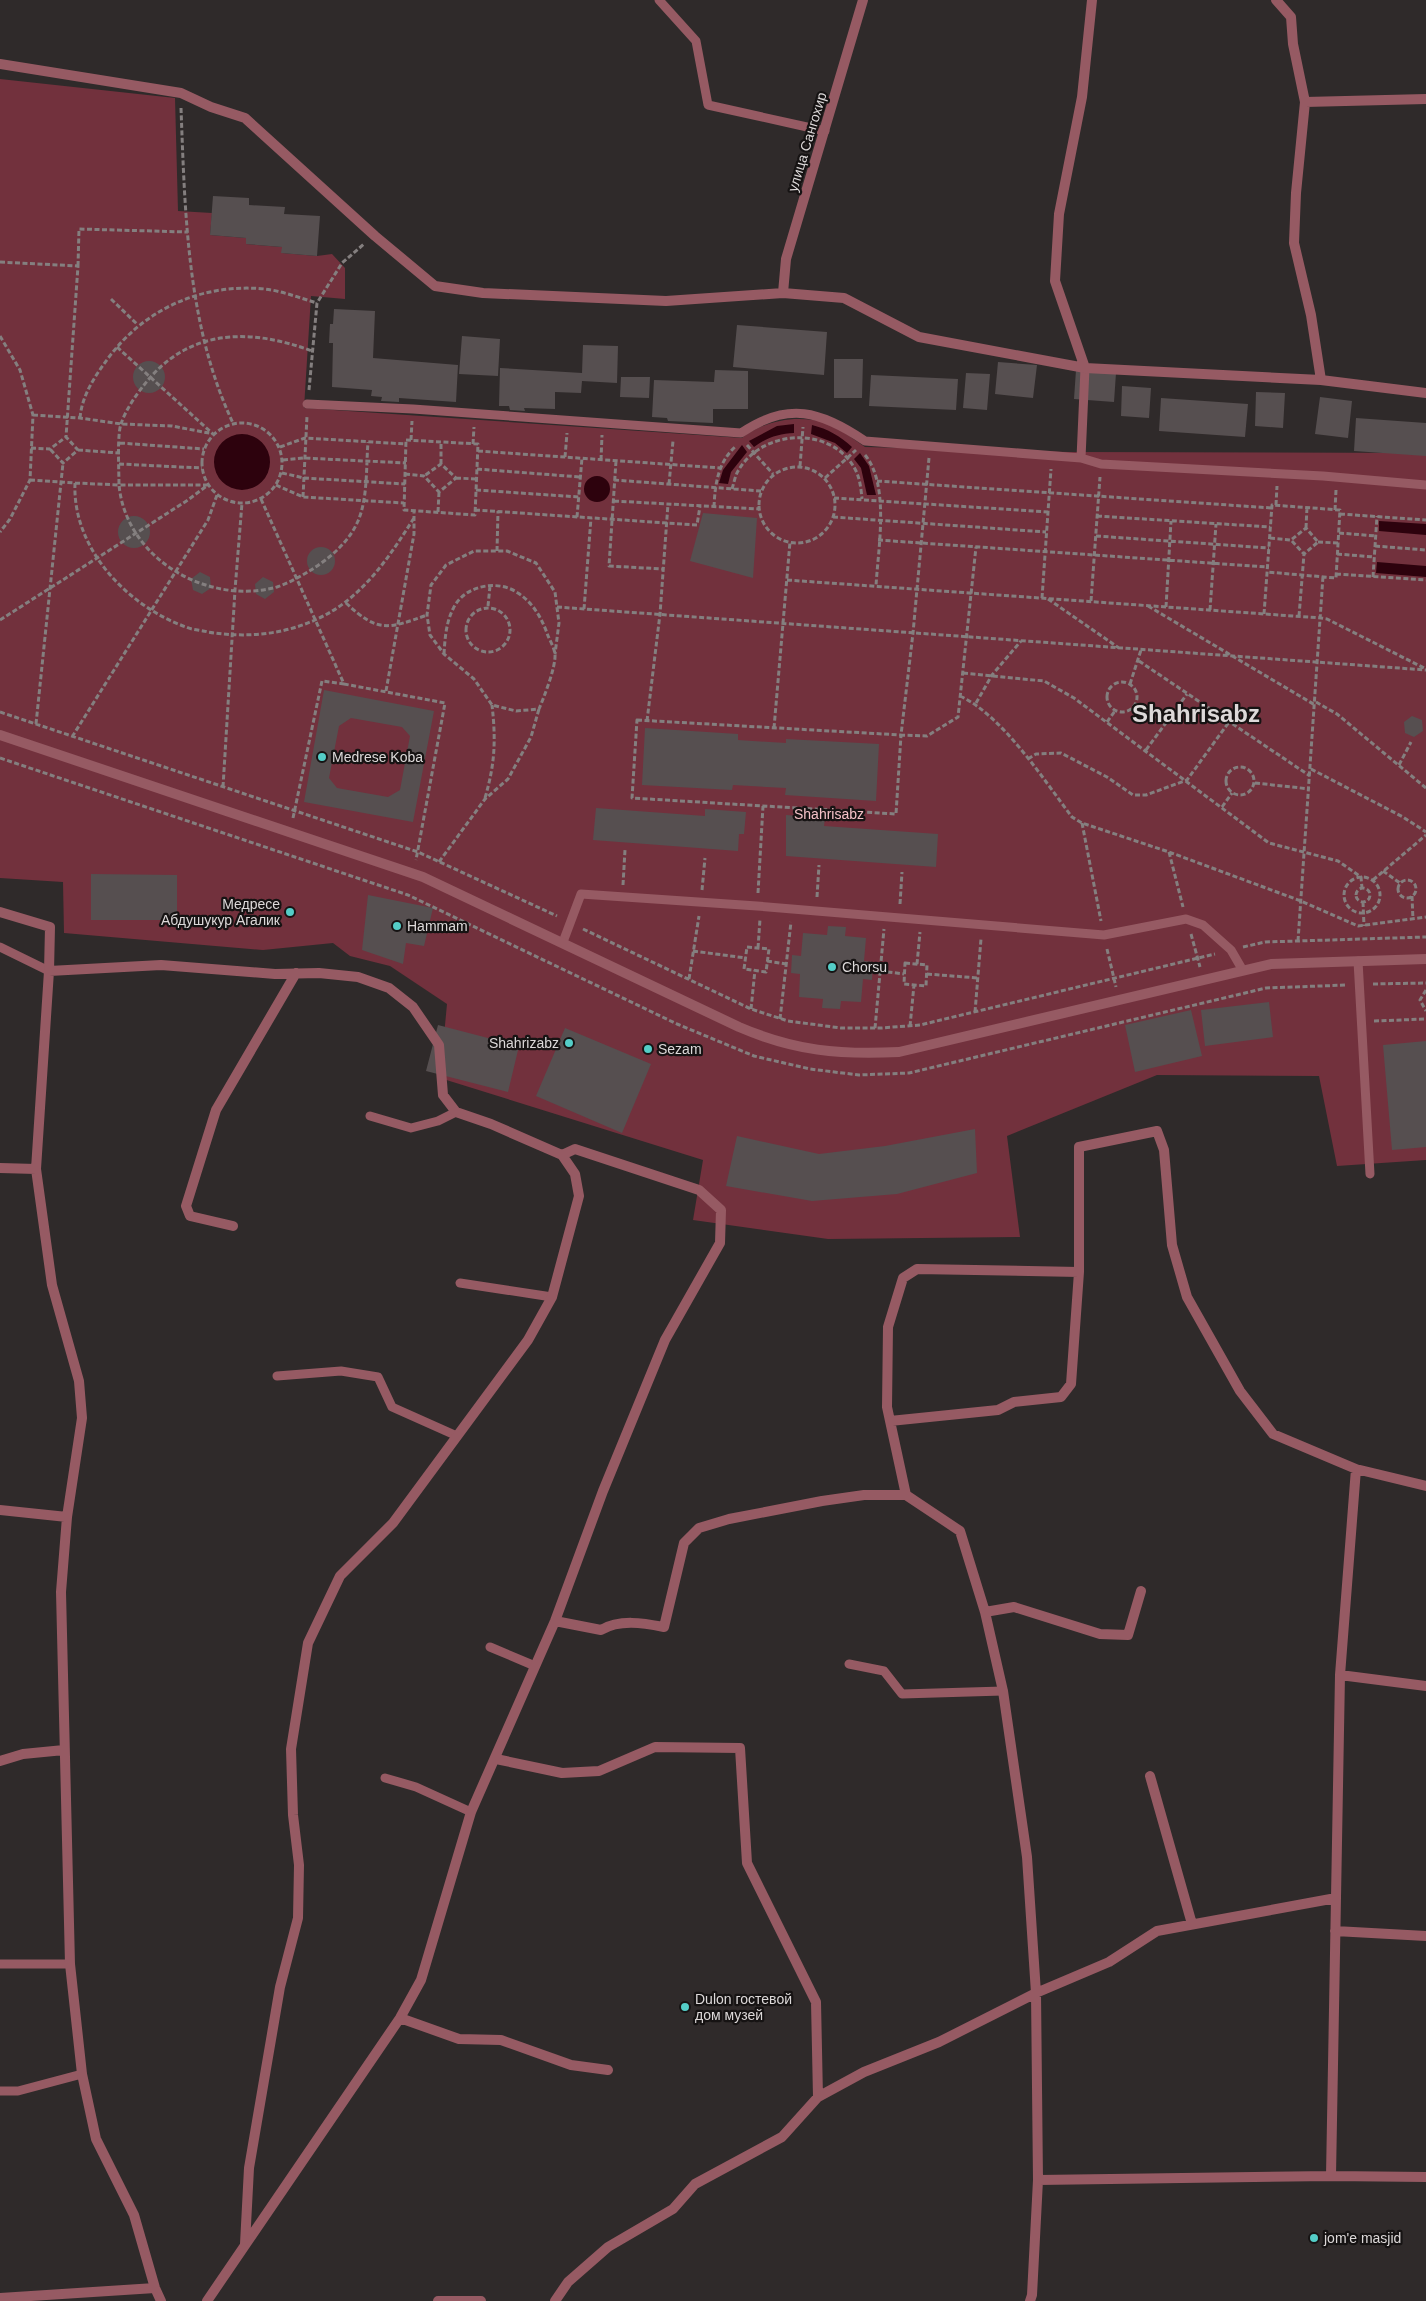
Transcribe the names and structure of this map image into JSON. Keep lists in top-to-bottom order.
{
  "streets": {
    "street": ["улица Сангохир"]
  },
  "districts": ["Shahrisabz"],
  "parks": ["Shahrisabz"],
  "places": [
    "Medrese Koba",
    "Медресе Абдушукур Агалик",
    "Hammam",
    "Chorsu",
    "Shahrizabz",
    "Sezam",
    "Dulon гостевой дом музей",
    "jom'e masjid"
  ]
}
